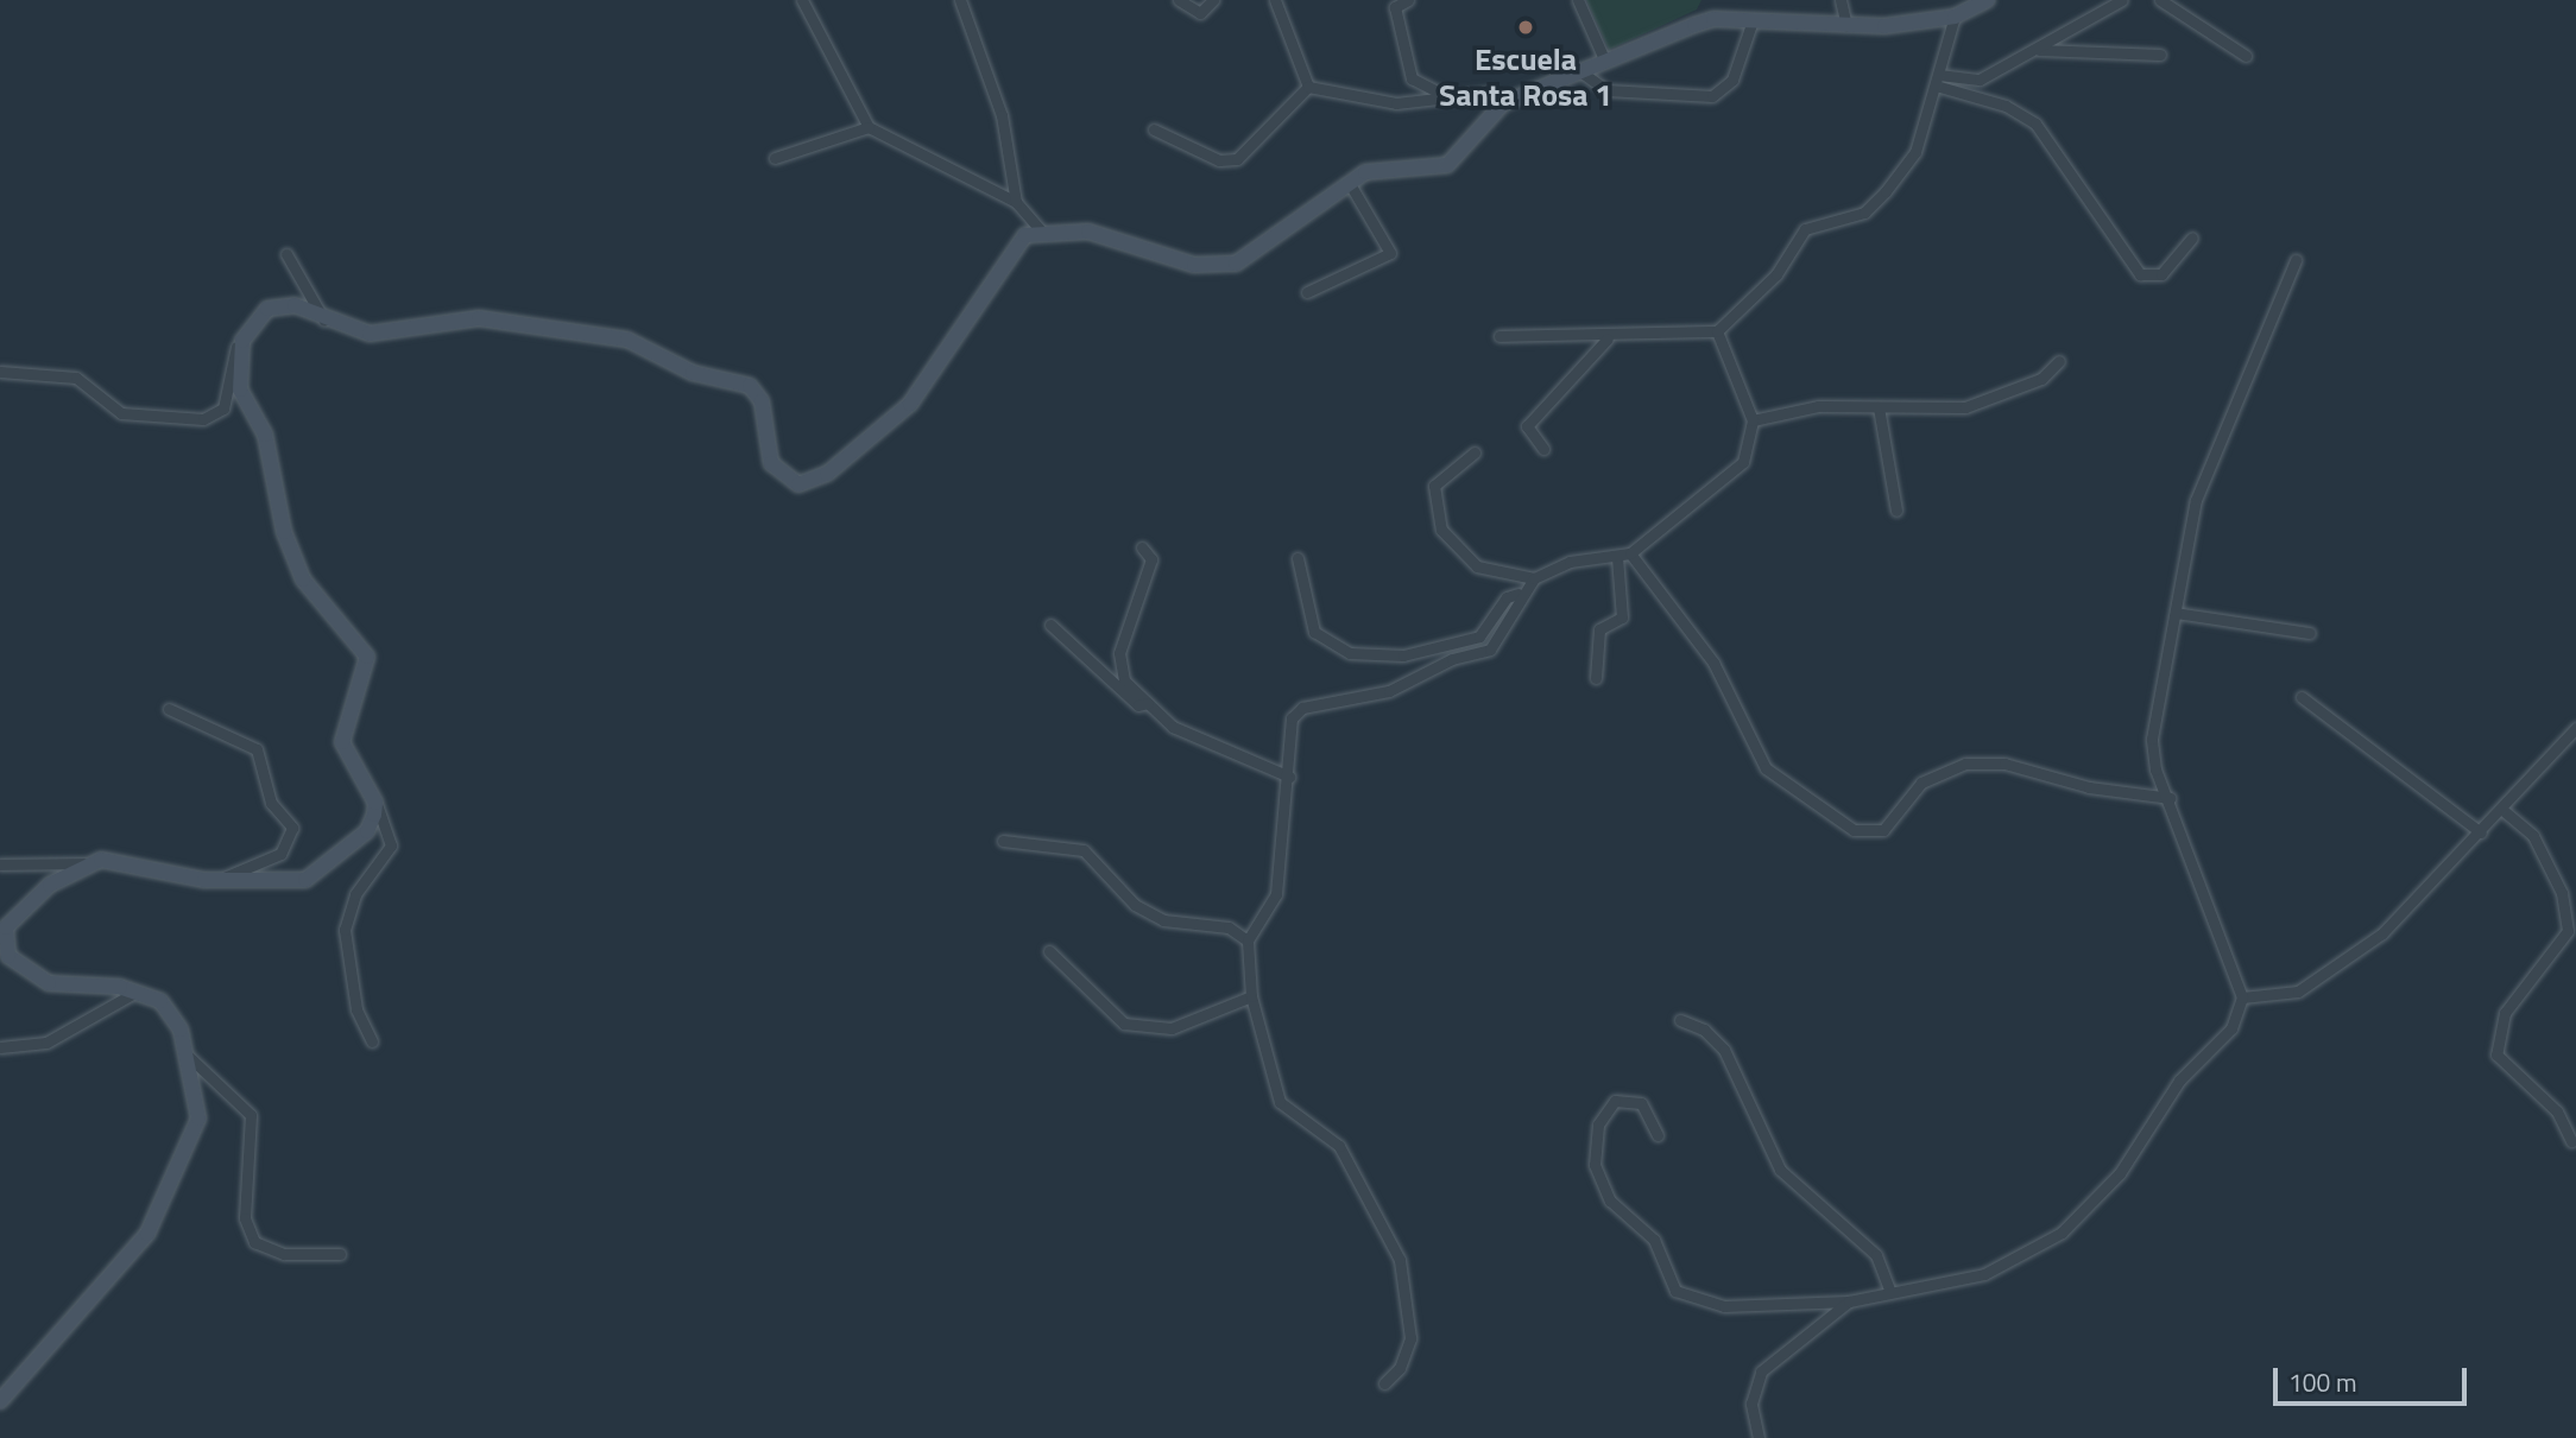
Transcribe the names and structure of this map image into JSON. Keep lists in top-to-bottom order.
{
  "places": ["Escuela Santa Rosa 1"],
  "scale_bar": "100 m"
}
